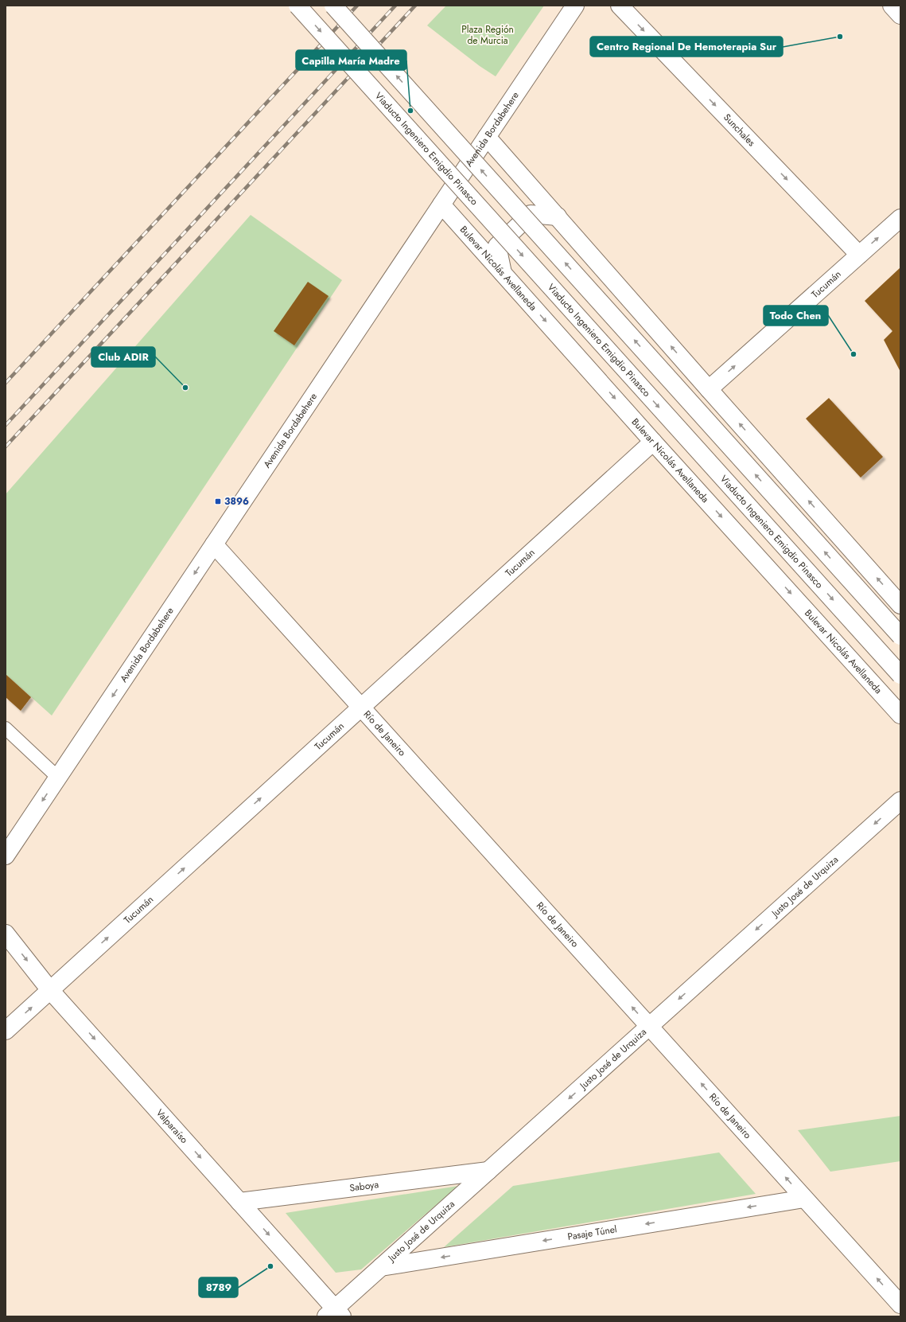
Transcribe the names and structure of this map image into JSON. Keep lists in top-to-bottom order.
{
  "streets": {
    "street": [
      "Avenida Bordabehere",
      "Sunchales",
      "Viaducto Ingeniero Emigdio Pinasco",
      "Bulevar Nicolás Avellaneda",
      "Tucumán",
      "Río de Janeiro",
      "Justo José de Urquiza",
      "Valparaíso",
      "Saboya",
      "Pasaje Túnel"
    ]
  },
  "crossings": [
    ["Avenida Bordabehere", "Bulevar Nicolás Avellaneda"],
    ["Avenida Bordabehere", "Río de Janeiro"],
    ["Sunchales", "Tucumán"],
    ["Bulevar Nicolás Avellaneda", "Tucumán"],
    ["Tucumán", "Río de Janeiro"],
    ["Tucumán", "Valparaíso"],
    ["Río de Janeiro", "Justo José de Urquiza"],
    ["Río de Janeiro", "Pasaje Túnel"],
    ["Justo José de Urquiza", "Valparaíso"],
    ["Justo José de Urquiza", "Saboya"],
    ["Justo José de Urquiza", "Pasaje Túnel"],
    ["Valparaíso", "Saboya"]
  ],
  "one_way": [
    "Avenida Bordabehere",
    "Sunchales",
    "Tucumán",
    "Río de Janeiro",
    "Justo José de Urquiza",
    "Valparaíso",
    "Pasaje Túnel"
  ],
  "parks": ["Plaza Región de Murcia"],
  "places": {
    "other": [
      "Centro Regional De Hemoterapia Sur",
      "Capilla María Madre",
      "Todo Chen",
      "Club ADIR",
      "8789"
    ],
    "transit": ["3896"]
  }
}
